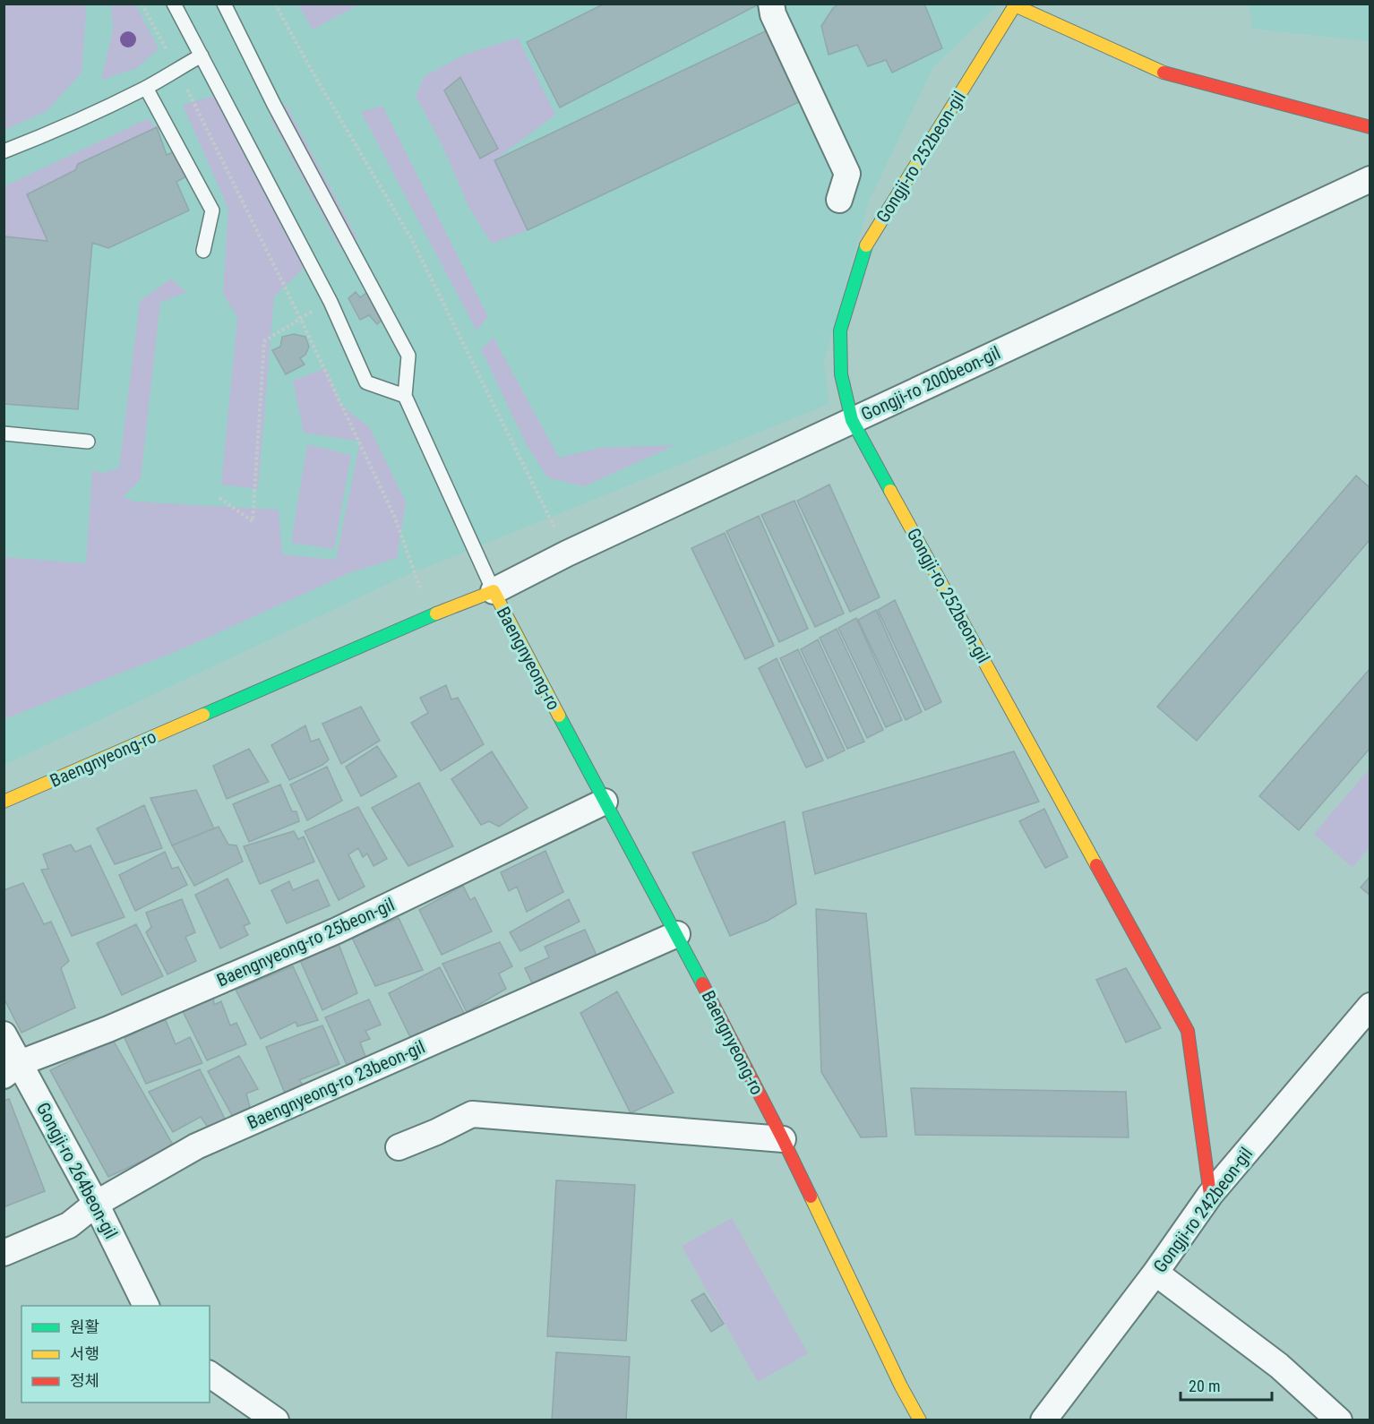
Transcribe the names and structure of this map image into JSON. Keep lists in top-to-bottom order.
{
  "streets": {
    "street": [
      "Gongji-ro 252beon-gil",
      "Gongji-ro 200beon-gil",
      "Baengnyeong-ro",
      "Baengnyeong-ro 25beon-gil",
      "Baengnyeong-ro 23beon-gil",
      "Gongji-ro 264beon-gil",
      "Gongji-ro 242beon-gil"
    ]
  },
  "crossings": [
    ["Gongji-ro 252beon-gil", "Gongji-ro 200beon-gil"],
    ["Gongji-ro 252beon-gil", "Gongji-ro 242beon-gil"],
    ["Gongji-ro 200beon-gil", "Baengnyeong-ro"],
    ["Baengnyeong-ro", "Baengnyeong-ro 25beon-gil"],
    ["Baengnyeong-ro", "Baengnyeong-ro 23beon-gil"],
    ["Baengnyeong-ro 25beon-gil", "Gongji-ro 264beon-gil"],
    ["Baengnyeong-ro 23beon-gil", "Gongji-ro 264beon-gil"]
  ],
  "legend": ["원활", "서행", "정체"],
  "scale_bar": "20 m"
}
